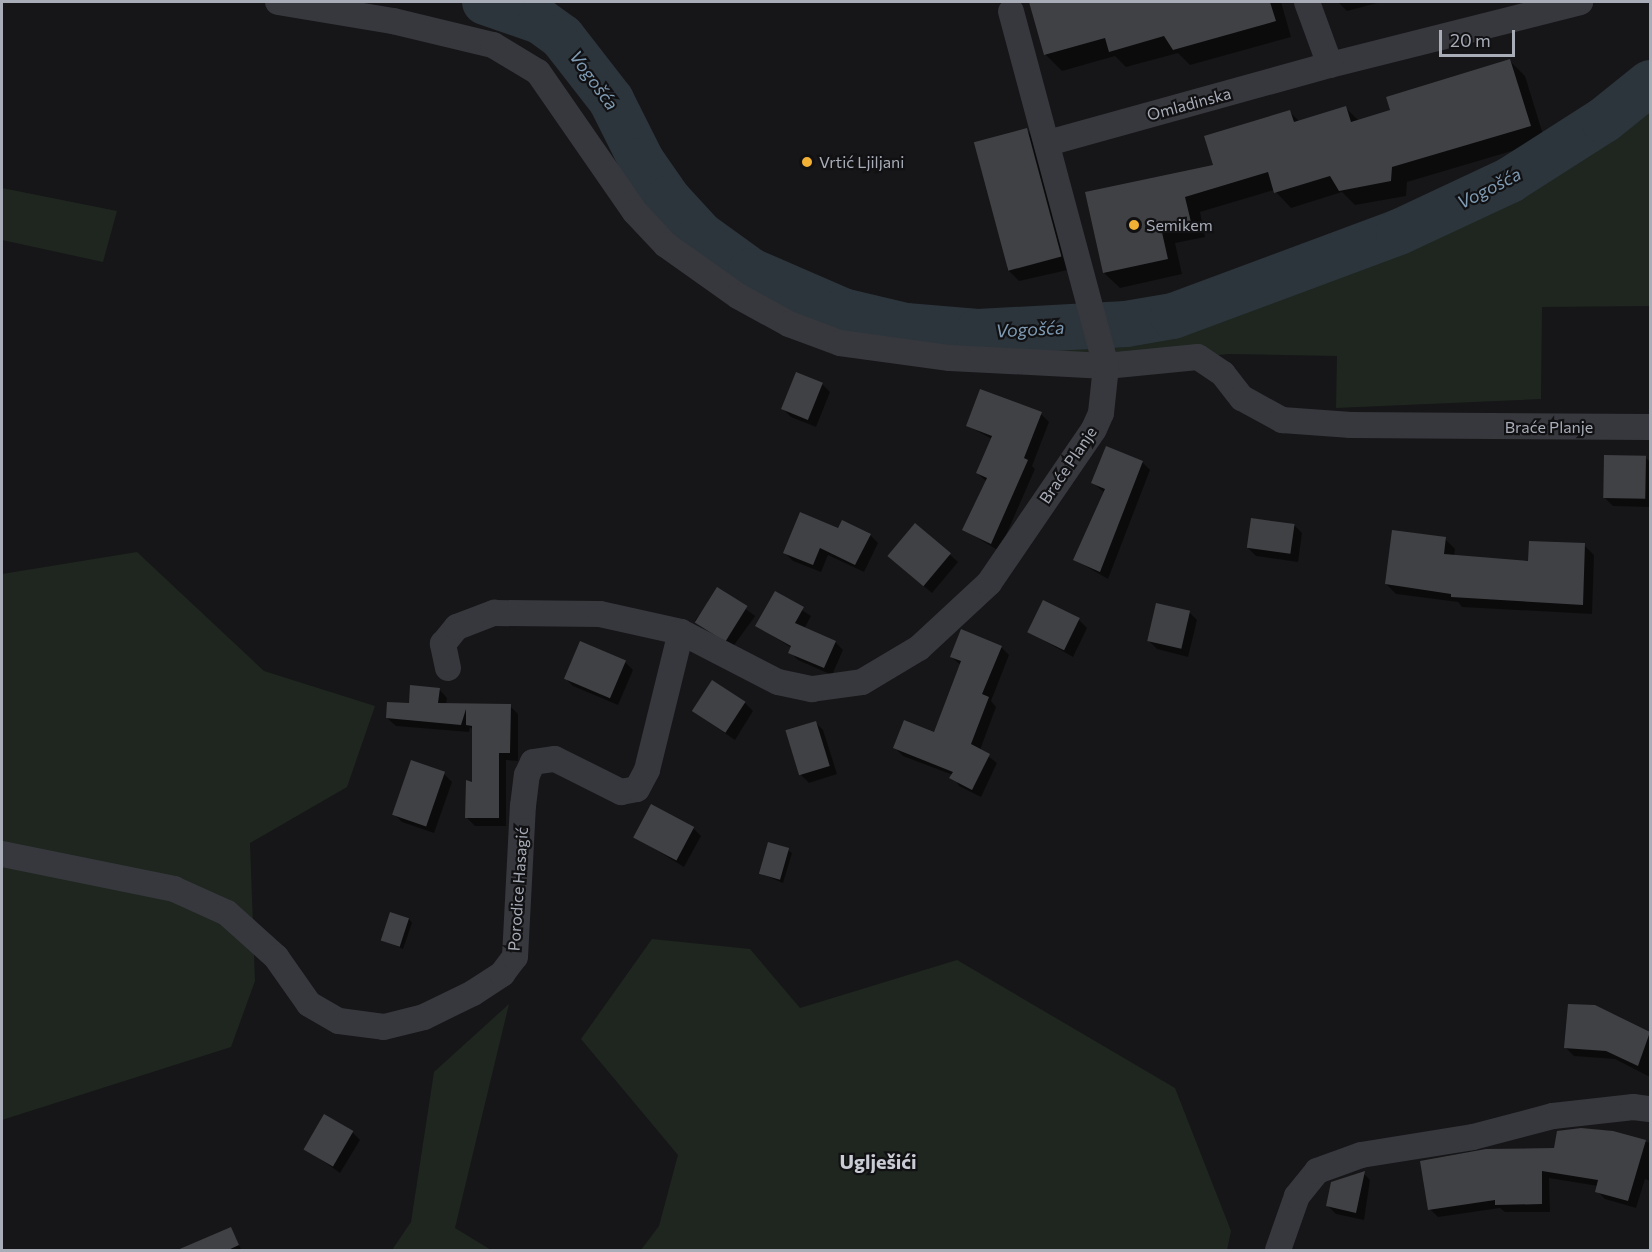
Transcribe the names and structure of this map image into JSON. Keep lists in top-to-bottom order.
{
  "streets": {
    "street": ["Omladinska", "Braće Planje", "Porodice Hasagić"]
  },
  "crossings": [
    ["Braće Planje", "Porodice Hasagić"]
  ],
  "districts": ["Uglješići"],
  "water": ["Vogošća"],
  "places": ["Vrtić Ljiljani", "Semikem"],
  "scale_bar": "20 m"
}
